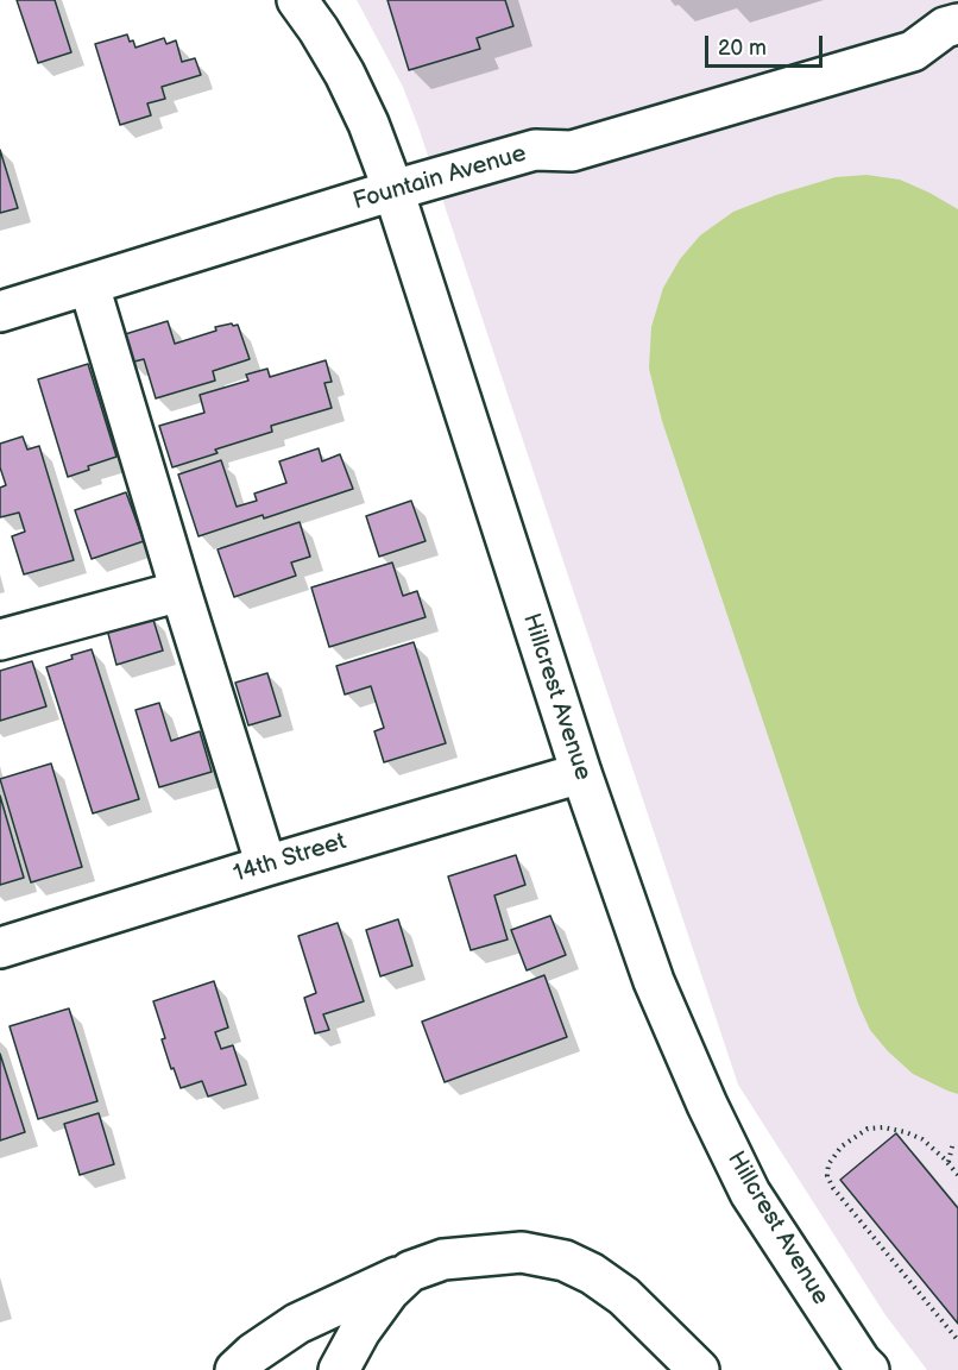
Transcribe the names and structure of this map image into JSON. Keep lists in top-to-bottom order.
{
  "streets": {
    "street": ["Fountain Avenue", "Hillcrest Avenue", "14th Street"]
  },
  "crossings": [
    ["Fountain Avenue", "Hillcrest Avenue"],
    ["Hillcrest Avenue", "14th Street"]
  ],
  "scale_bar": "20 m"
}
